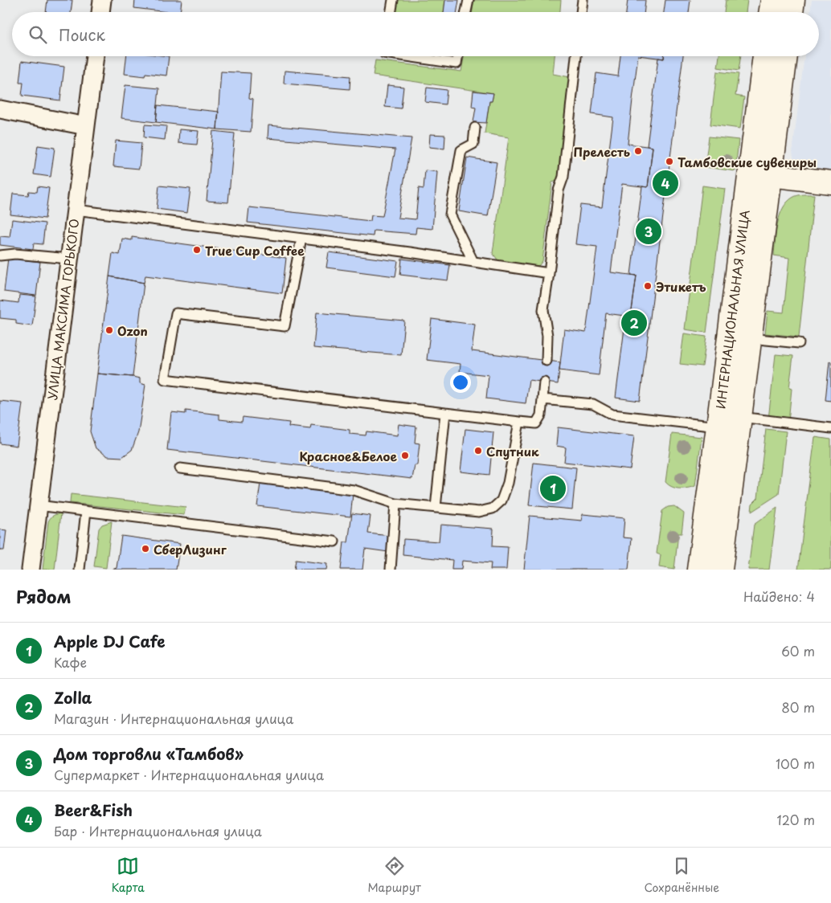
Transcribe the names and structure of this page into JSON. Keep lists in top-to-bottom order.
{
  "streets": {
    "main road": ["ИНТЕРНАЦИОНАЛЬНАЯ УЛИЦА"],
    "street": ["УЛИЦА МАКСИМА ГОРЬКОГО"]
  },
  "places": [
    "Прелесть",
    "Тамбовские сувениры",
    "True Cup Coffee",
    "Этикетъ",
    "Ozon",
    "Спутник",
    "Красное&Белое",
    "СберЛизинг"
  ],
  "page": {
    "search": "Поиск",
    "pins": [
      "4",
      "3",
      "2",
      "1"
    ],
    "heading": ["Рядом", "Найдено: 4"],
    "list": [
      {
        "mark": "1",
        "name": "Apple DJ Cafe",
        "note": "Кафе",
        "value": "60 m"
      },
      {
        "mark": "2",
        "name": "Zolla",
        "note": "Магазин · Интернациональная улица",
        "value": "80 m"
      },
      {
        "mark": "3",
        "name": "Дом торговли «Тамбов»",
        "note": "Супермаркет · Интернациональная улица",
        "value": "100 m"
      },
      {
        "mark": "4",
        "name": "Beer&Fish",
        "note": "Бар · Интернациональная улица",
        "value": "120 m"
      }
    ],
    "nav": ["Карта", "Маршрут", "Сохранённые"]
  }
}
